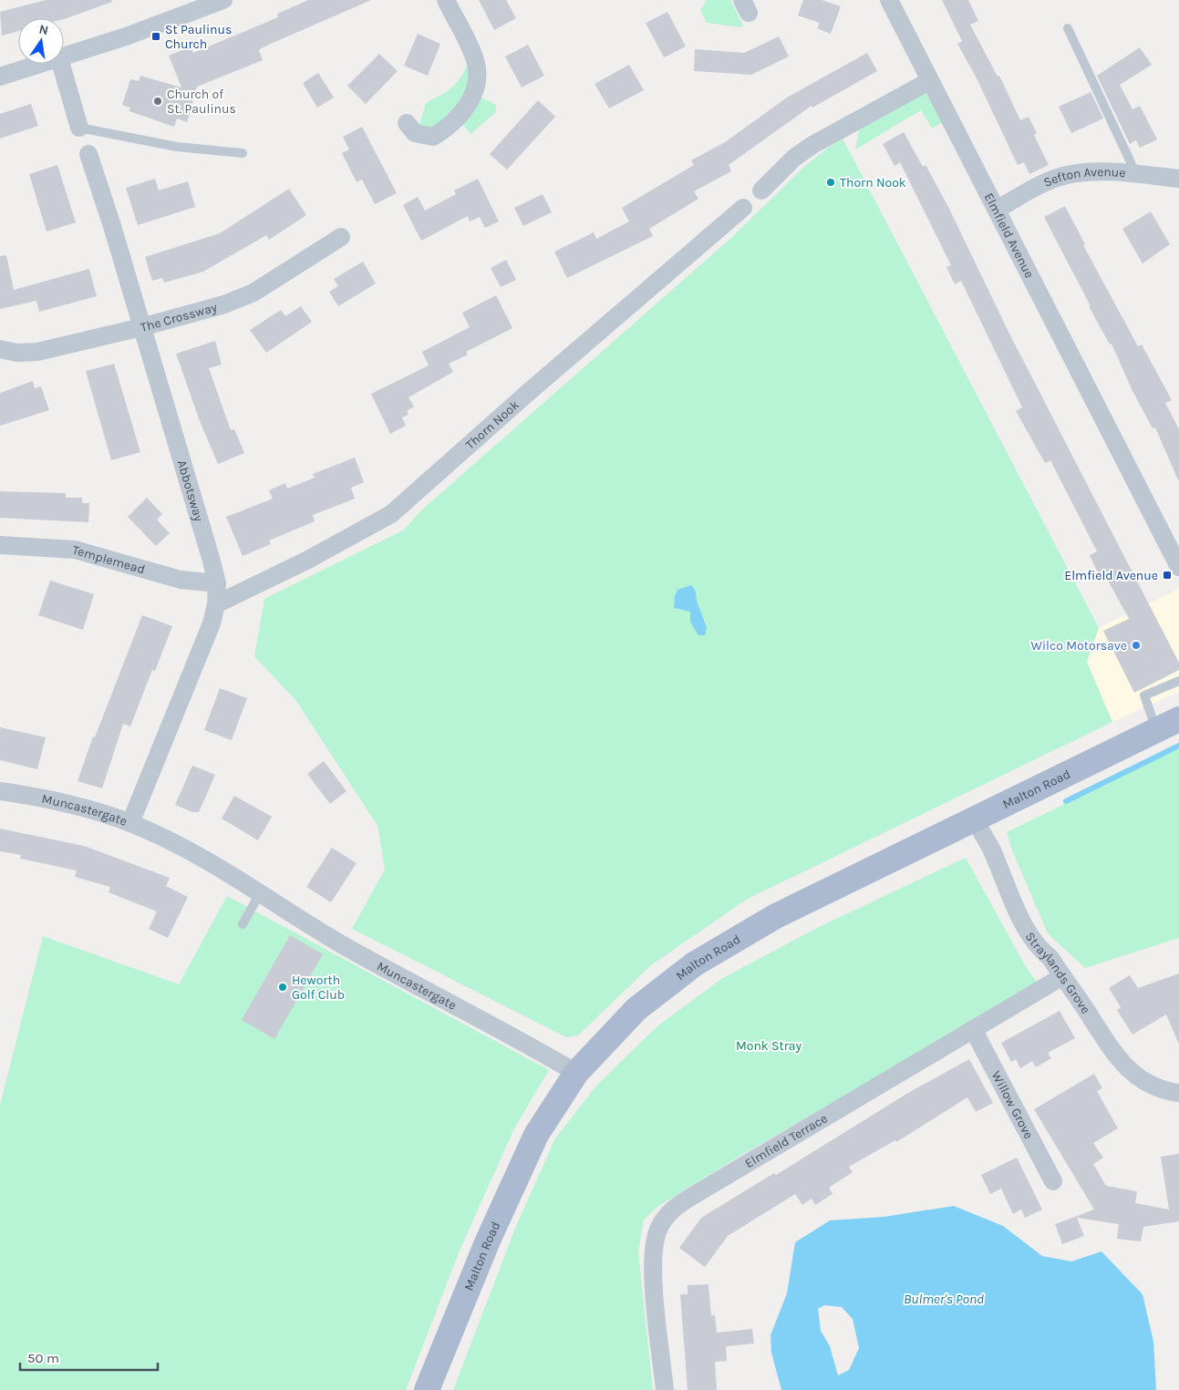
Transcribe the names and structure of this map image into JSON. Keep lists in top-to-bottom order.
{
  "streets": {
    "main road": ["Malton Road"],
    "street": [
      "Sefton Avenue",
      "Elmfield Avenue",
      "The Crossway",
      "Thorn Nook",
      "Abbotsway",
      "Templemead",
      "Muncastergate",
      "Straylands Grove",
      "Willow Grove",
      "Elmfield Terrace"
    ]
  },
  "crossings": [
    ["Sefton Avenue", "Elmfield Avenue"],
    ["The Crossway", "Abbotsway"],
    ["Thorn Nook", "Abbotsway"],
    ["Abbotsway", "Templemead"],
    ["Abbotsway", "Muncastergate"],
    ["Malton Road", "Muncastergate"],
    ["Malton Road", "Straylands Grove"],
    ["Straylands Grove", "Elmfield Terrace"],
    ["Willow Grove", "Elmfield Terrace"]
  ],
  "water": ["Bulmer's Pond"],
  "parks": ["Monk Stray"],
  "places": {
    "transit": ["St Paulinus Church", "Elmfield Avenue"],
    "other": [
      "Church of St. Paulinus",
      "Thorn Nook",
      "Wilco Motorsave",
      "Heworth Golf Club"
    ]
  },
  "scale_bar": "50 m",
  "north": "top"
}
